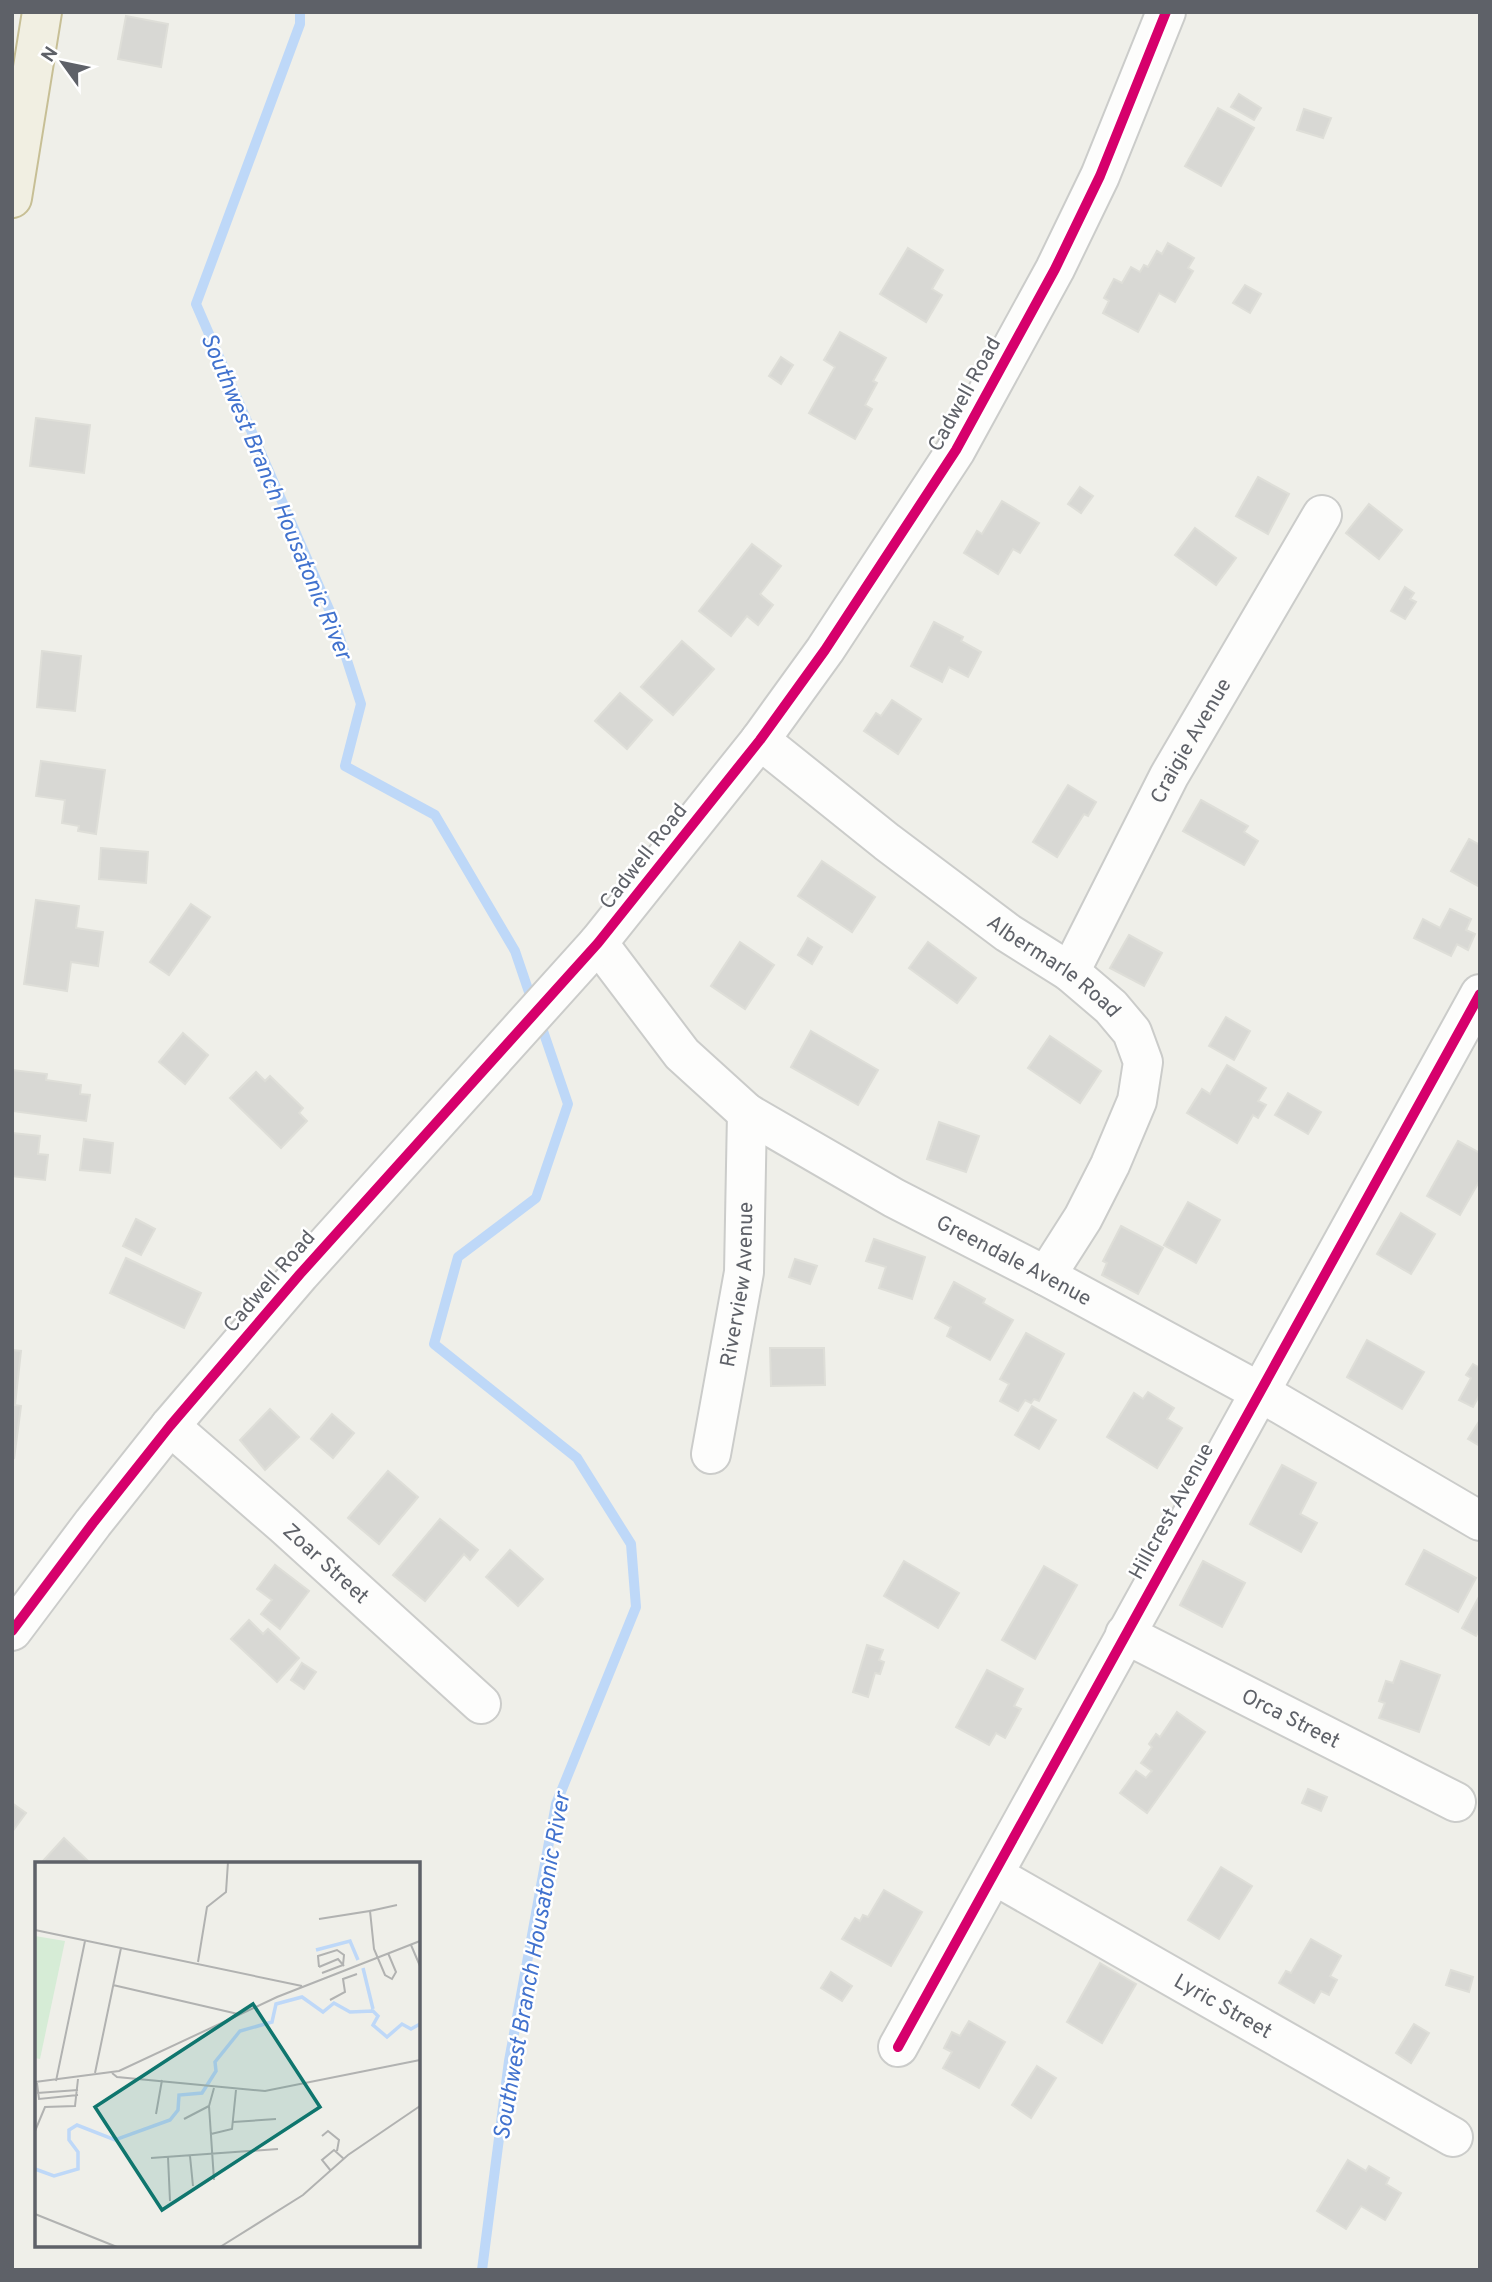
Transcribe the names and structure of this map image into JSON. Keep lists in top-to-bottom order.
{
  "streets": {
    "street": [
      "Cadwell Road",
      "Craigie Avenue",
      "Albermarle Road",
      "Greendale Avenue",
      "Riverview Avenue",
      "Hillcrest Avenue",
      "Zoar Street",
      "Orca Street",
      "Lyric Street"
    ]
  },
  "crossings": [
    ["Cadwell Road", "Albermarle Road"],
    ["Cadwell Road", "Greendale Avenue"],
    ["Cadwell Road", "Zoar Street"],
    ["Craigie Avenue", "Albermarle Road"],
    ["Albermarle Road", "Greendale Avenue"],
    ["Greendale Avenue", "Riverview Avenue"],
    ["Greendale Avenue", "Hillcrest Avenue"],
    ["Hillcrest Avenue", "Orca Street"],
    ["Hillcrest Avenue", "Lyric Street"]
  ],
  "water": ["Southwest Branch Housatonic River"],
  "north": "top left"
}
